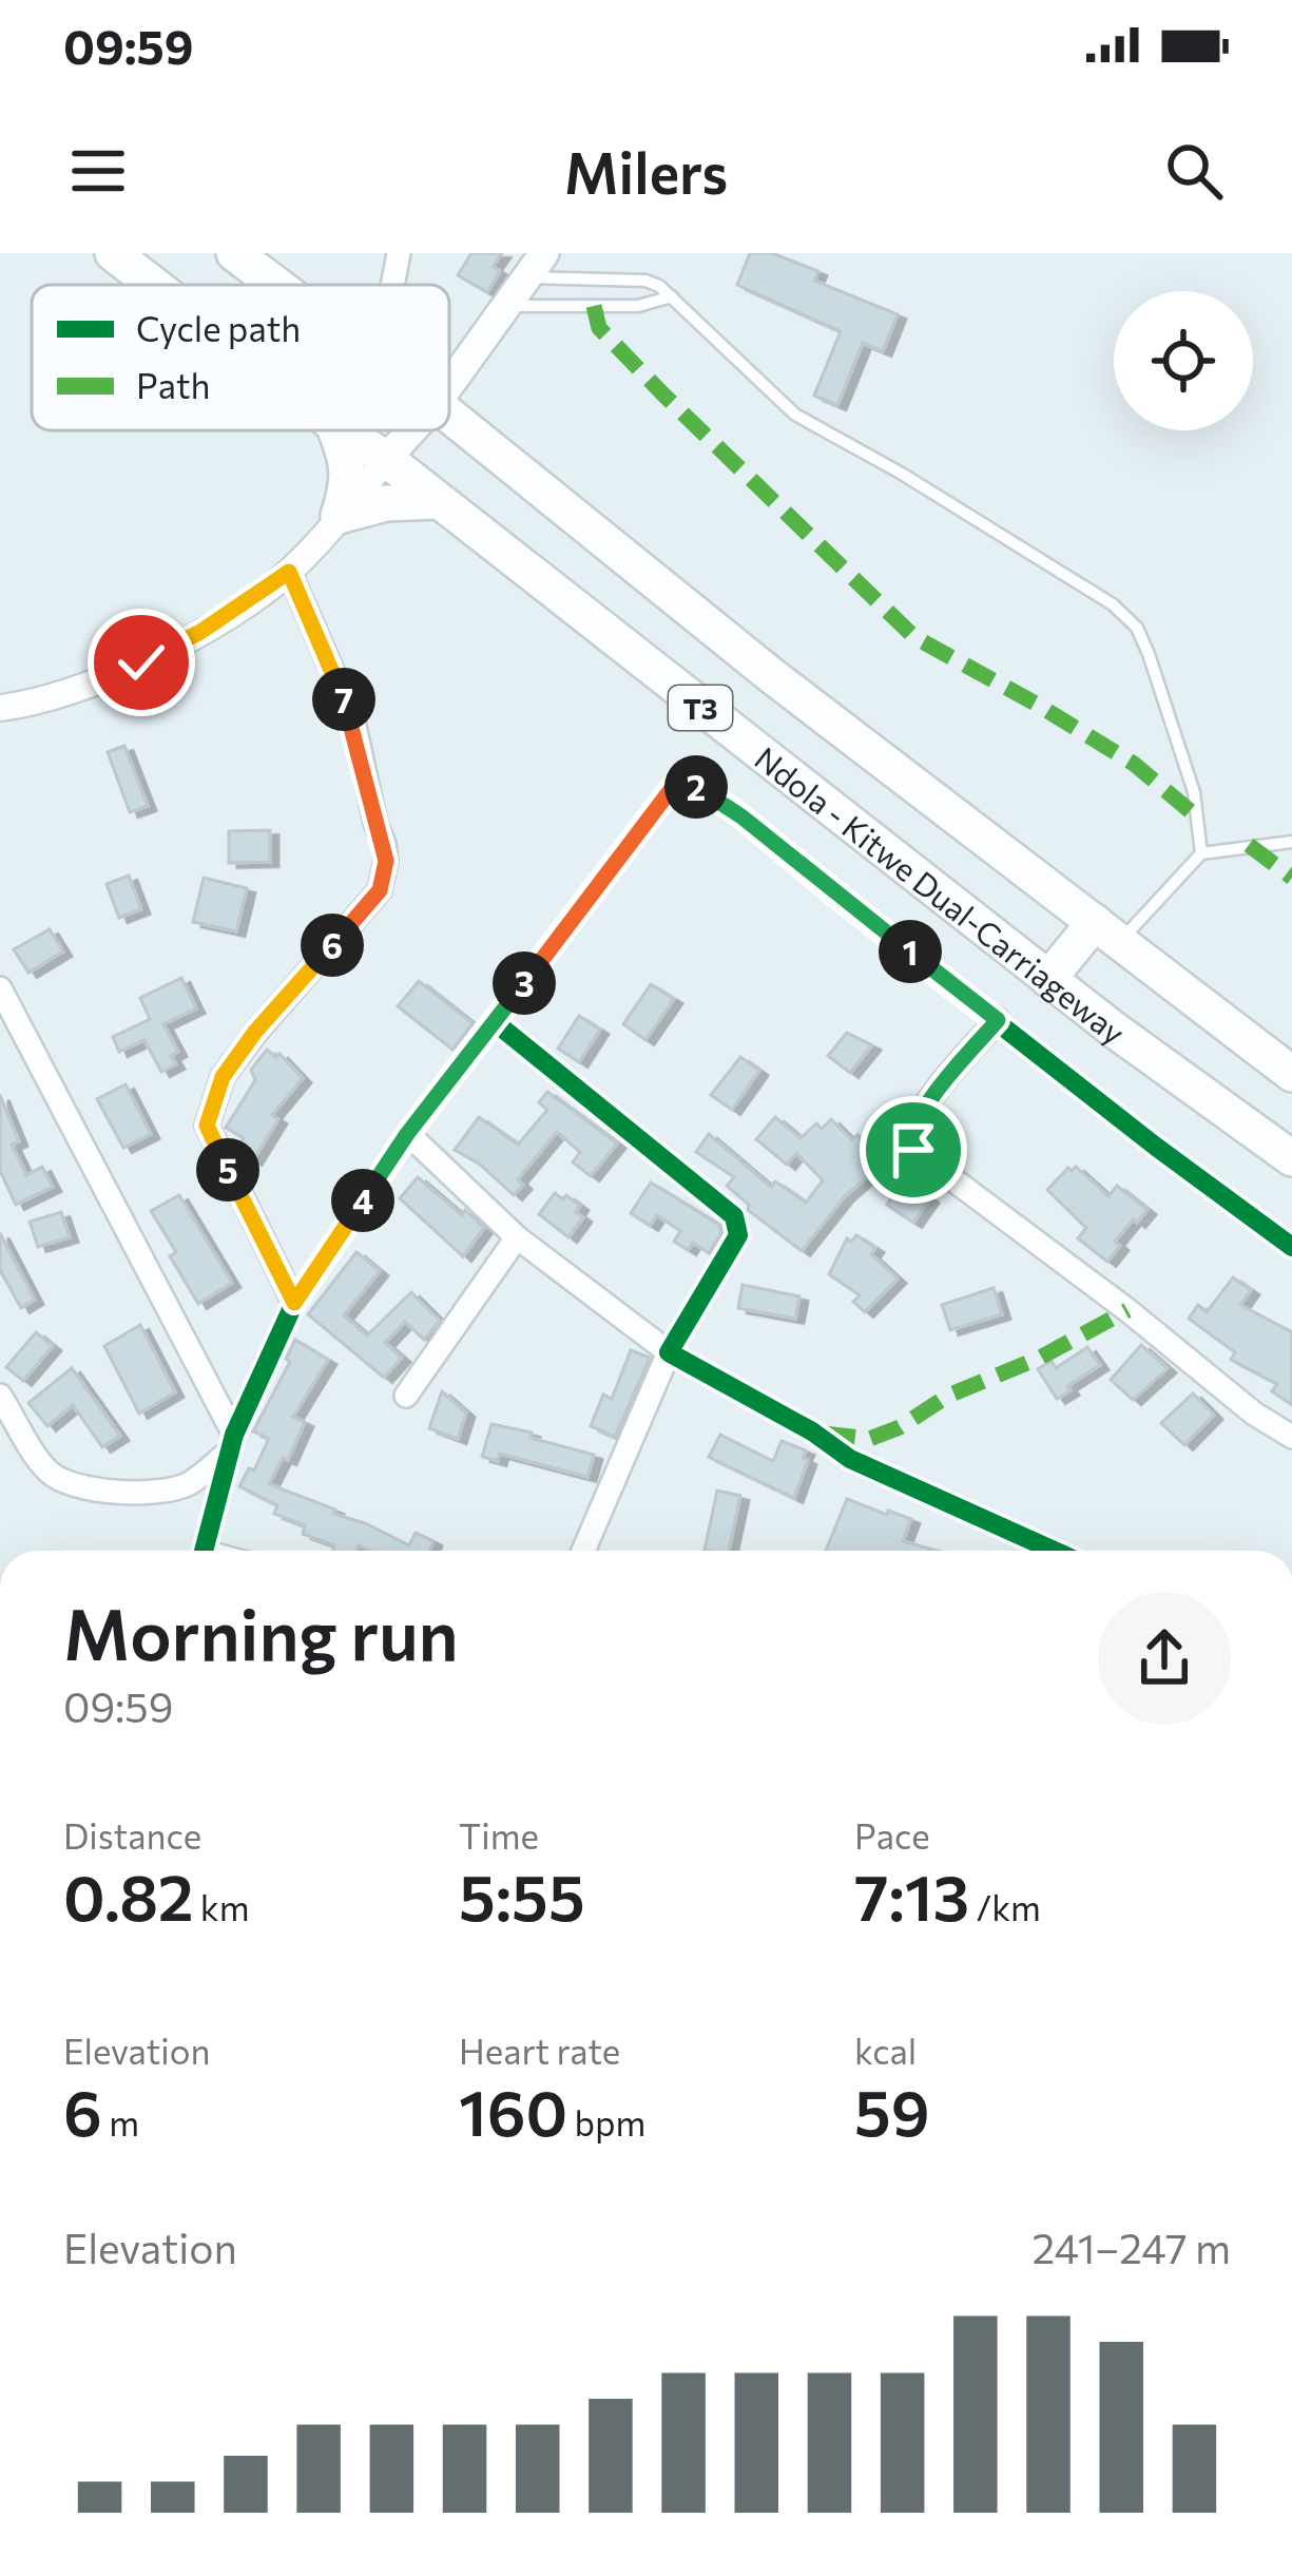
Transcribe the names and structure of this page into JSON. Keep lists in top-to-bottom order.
{
  "streets": {
    "highway": ["T3", "Ndola - Kitwe Dual-Carriageway"]
  },
  "legend": ["Cycle path", "Path"],
  "page": {
    "status": "09:59",
    "header": "Milers",
    "pins": [
      "7",
      "2",
      "6",
      "1",
      "3",
      "5",
      "4"
    ],
    "heading": ["Morning run", "09:59"],
    "stats": [
      ["Distance", "0.82 km"],
      ["Time", "5:55"],
      ["Pace", "7:13 /km"],
      ["Elevation", "6 m"],
      ["Heart rate", "160 bpm"],
      ["kcal", "59"]
    ],
    "chart": ["Elevation", "241–247 m"]
  }
}
